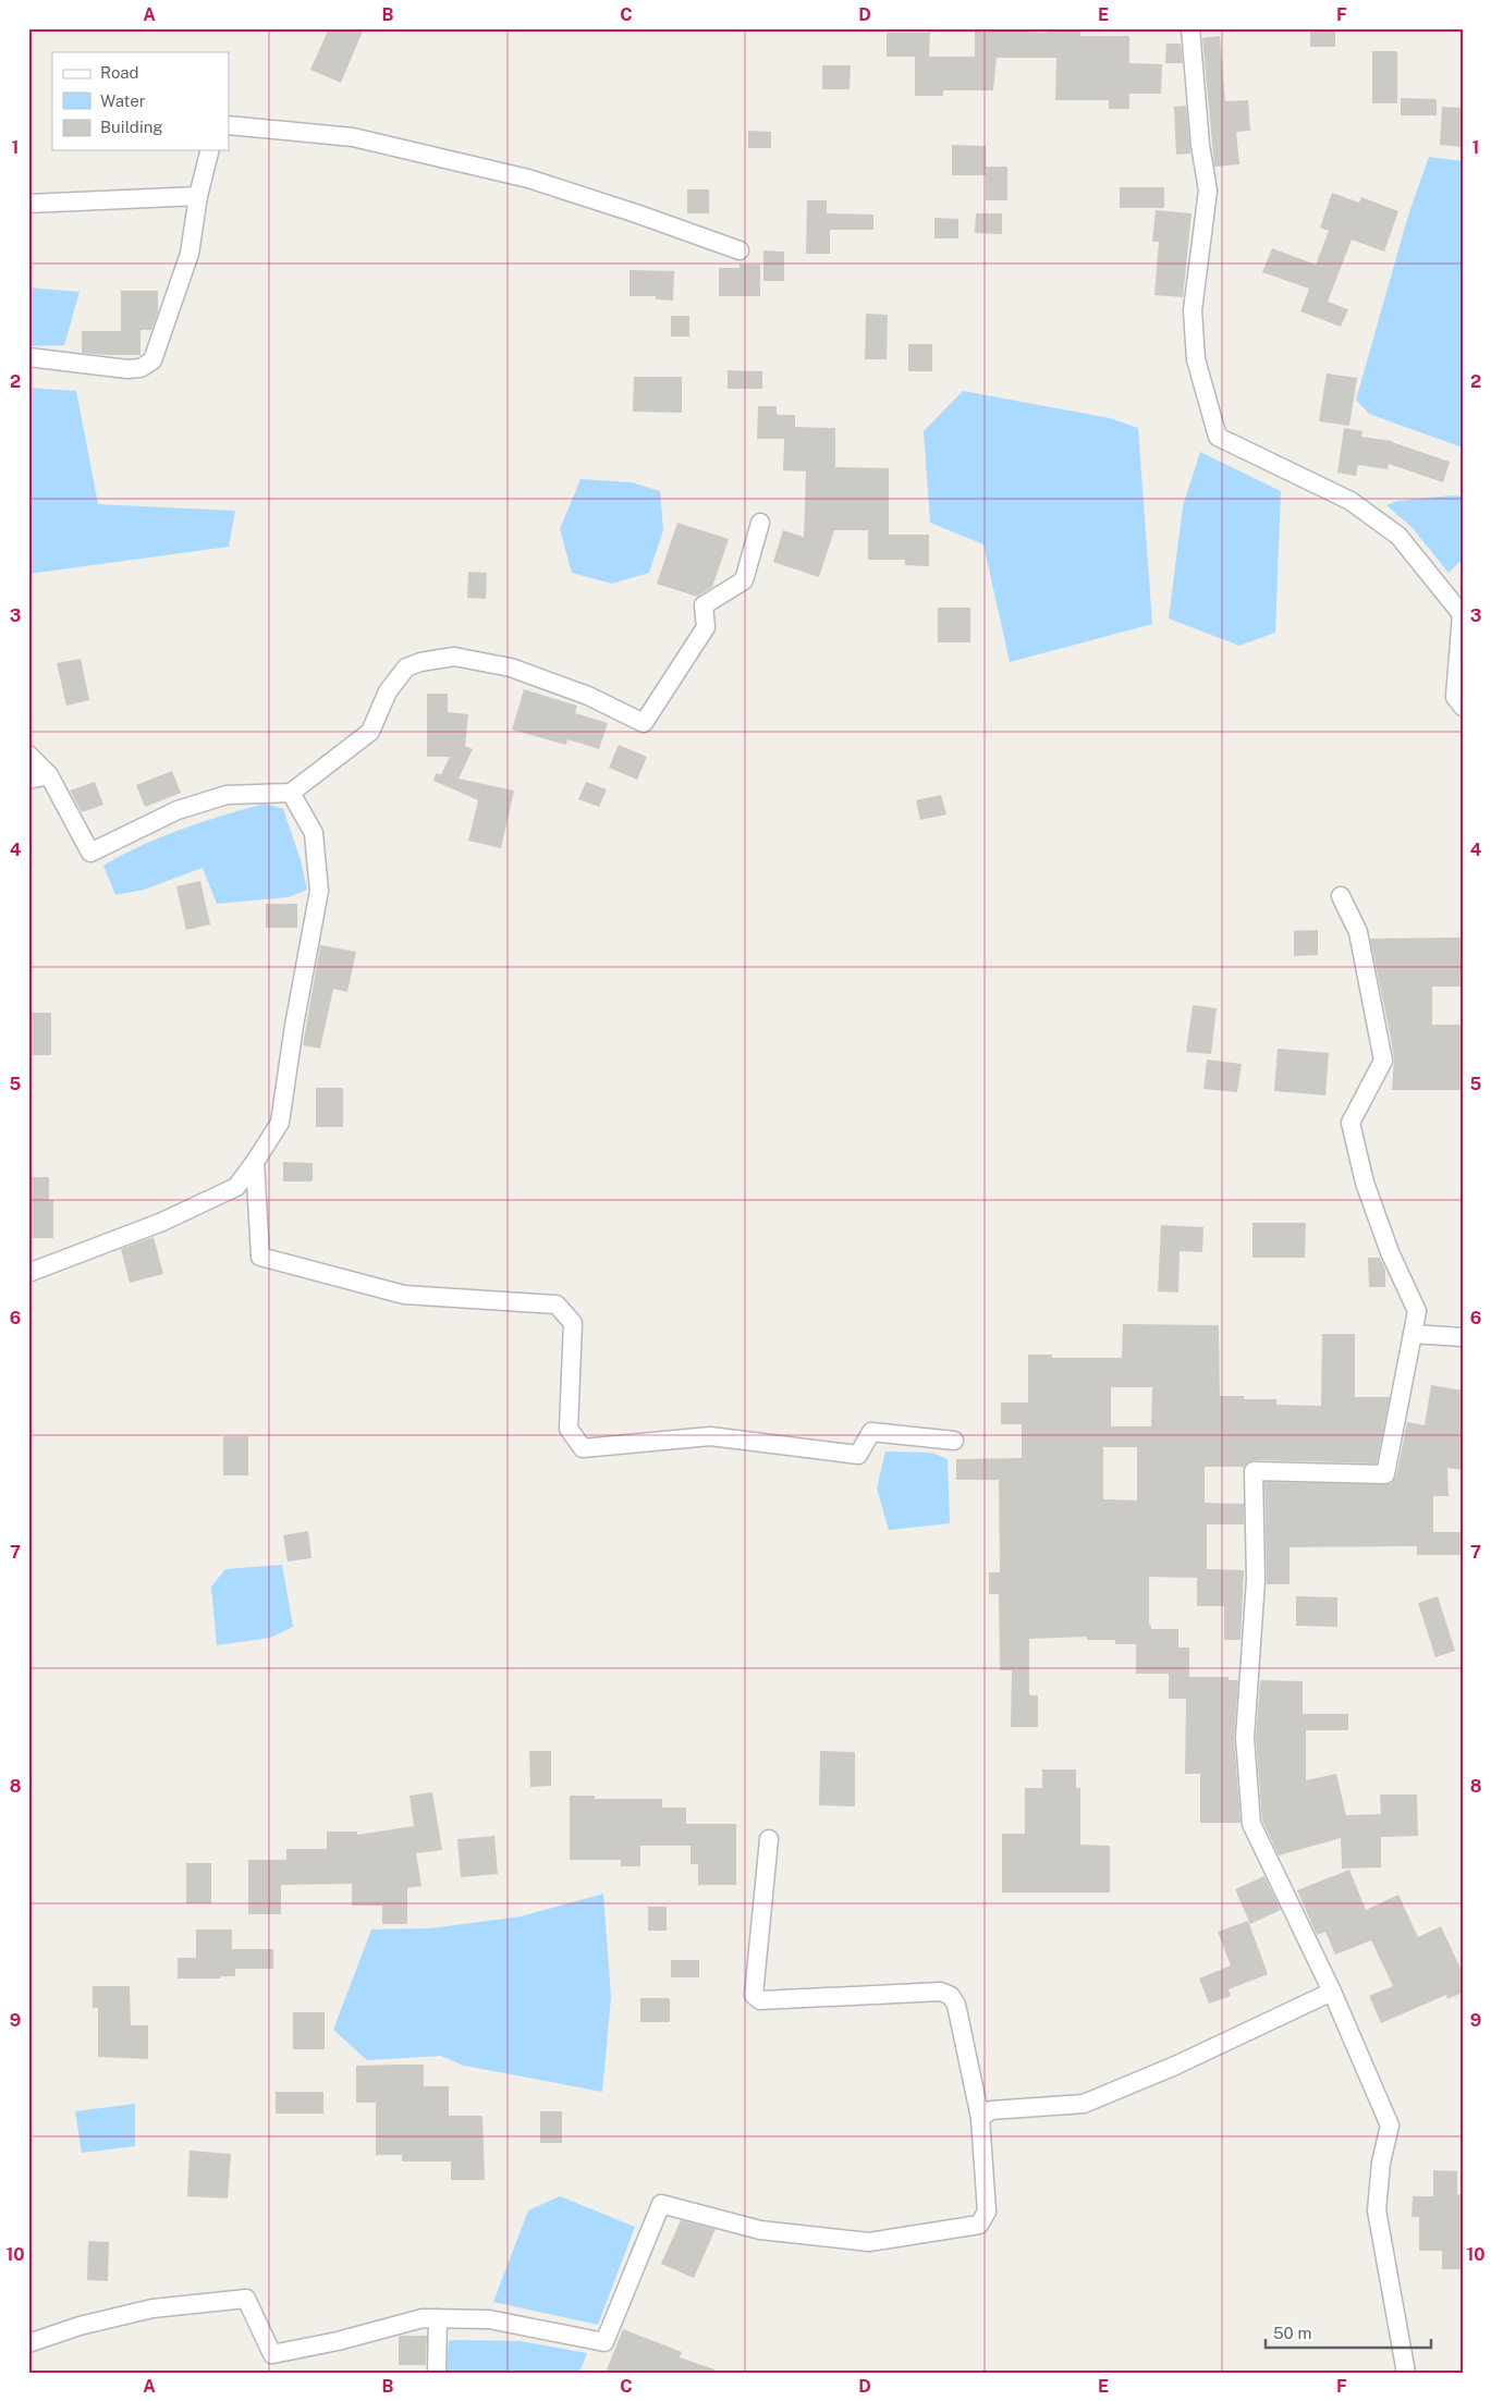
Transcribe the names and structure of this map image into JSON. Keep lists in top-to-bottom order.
{
  "legend": ["Road", "Water", "Building"],
  "scale_bar": "50 m",
  "grid": {
    "columns": [
      "A",
      "B",
      "C",
      "D",
      "E",
      "F"
    ],
    "rows": [
      "1",
      "2",
      "3",
      "4",
      "5",
      "6",
      "7",
      "8",
      "9",
      "10"
    ]
  }
}
